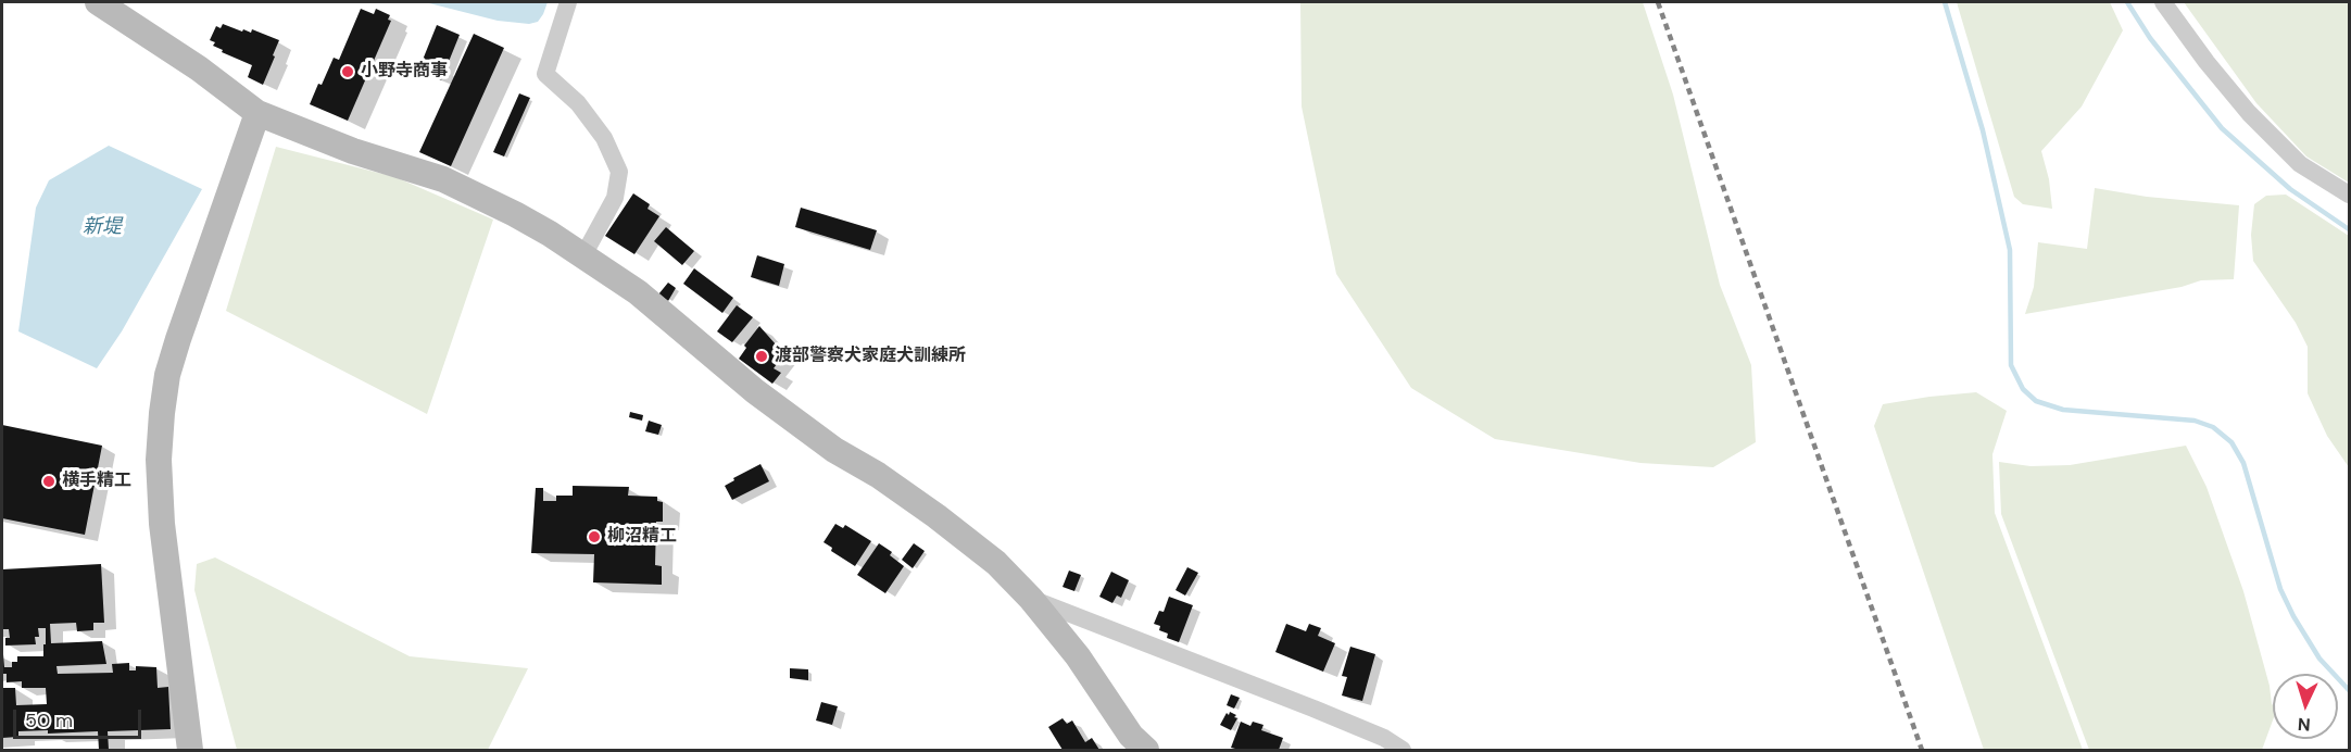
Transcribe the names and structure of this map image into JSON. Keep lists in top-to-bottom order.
{
  "water": ["新堤"],
  "places": [
    "小野寺商事",
    "渡部警察犬家庭犬訓練所",
    "横手精工",
    "柳沼精工"
  ],
  "scale_bar": "50 m",
  "north": "bottom"
}
